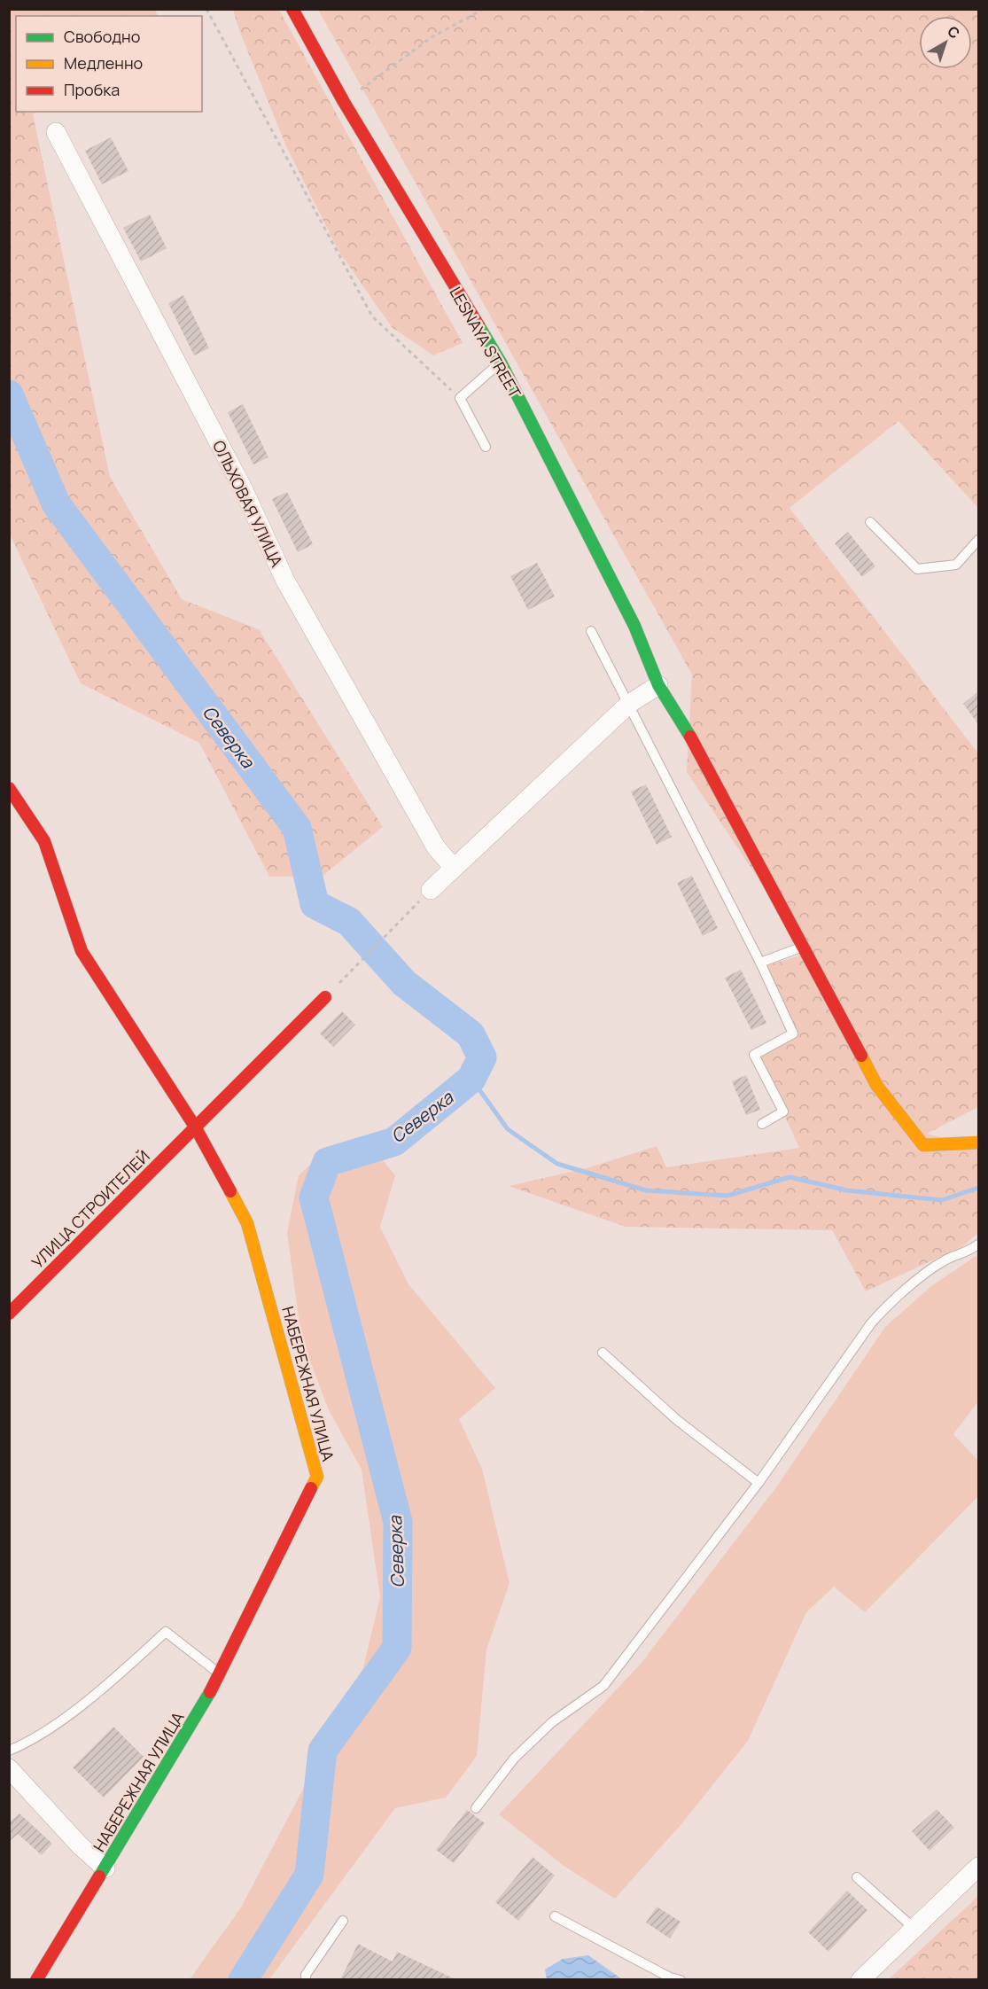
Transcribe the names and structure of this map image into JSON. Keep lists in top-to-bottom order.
{
  "streets": {
    "street": [
      "LESNAYA STREET",
      "ОЛЬХОВАЯ УЛИЦА",
      "УЛИЦА СТРОИТЕЛЕЙ",
      "НАБЕРЕЖНАЯ УЛИЦА"
    ]
  },
  "crossings": [
    ["УЛИЦА СТРОИТЕЛЕЙ", "НАБЕРЕЖНАЯ УЛИЦА"]
  ],
  "water": ["Северка"],
  "legend": ["Свободно", "Медленно", "Пробка"],
  "north": "top right"
}
